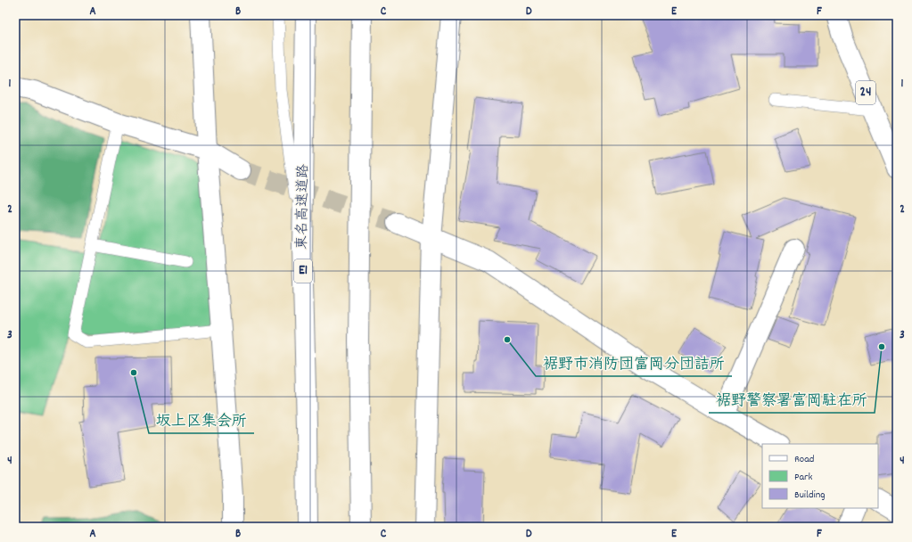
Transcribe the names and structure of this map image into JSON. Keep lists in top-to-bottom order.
{
  "streets": {
    "main road": ["24", "東名高速道路", "E1"]
  },
  "places": ["裾野市消防団富岡分団詰所", "裾野警察署富岡駐在所", "坂上区集会所"],
  "legend": ["Road", "Park", "Building"],
  "grid": {
    "columns": [
      "A",
      "B",
      "C",
      "D",
      "E",
      "F"
    ],
    "rows": [
      "1",
      "2",
      "3",
      "4"
    ]
  }
}
